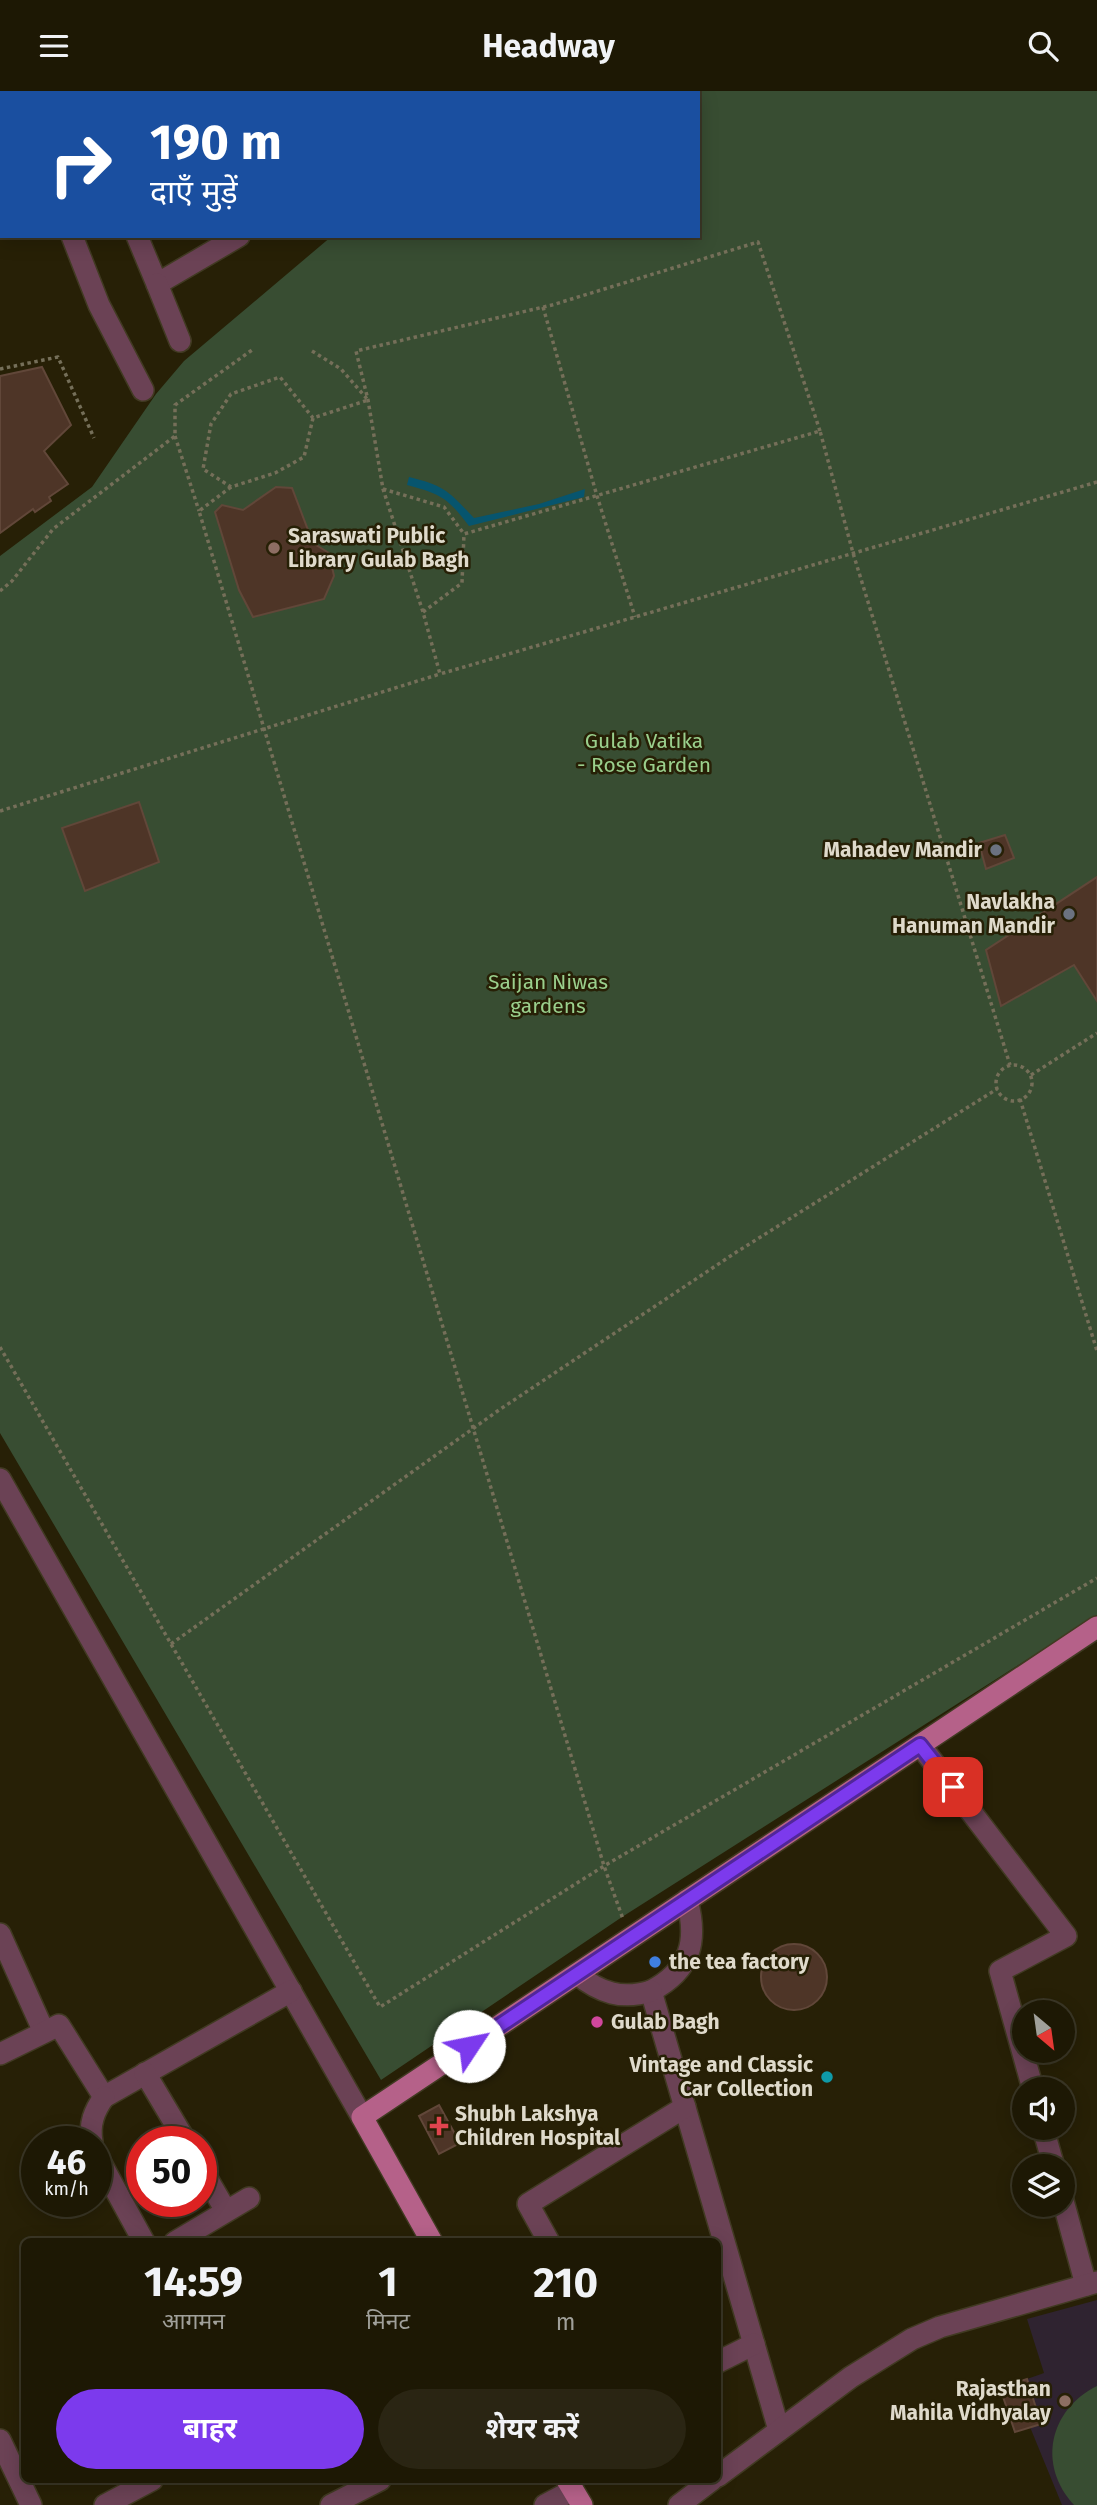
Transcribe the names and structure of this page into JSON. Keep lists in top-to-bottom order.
{
  "parks": ["Gulab Vatika - Rose Garden", "Saijan Niwas gardens"],
  "places": {
    "other": [
      "Saraswati Public Library Gulab Bagh",
      "Mahadev Mandir",
      "Navlakha Hanuman Mandir",
      "the tea factory",
      "Gulab Bagh",
      "Vintage and Classic Car Collection",
      "Rajasthan Mahila Vidhyalay"
    ],
    "health": ["Shubh Lakshya Children Hospital"]
  },
  "north": "bottom right",
  "page": {
    "header": "Headway",
    "turn": ["190 m", "दाएँ मुड़ें"],
    "speed": "46 km/h",
    "limit": "50",
    "eta": [
      "14:59",
      "आगमन",
      "1",
      "मिनट",
      "210",
      "m"
    ],
    "buttons": ["बाहर", "शेयर करें"]
  }
}
